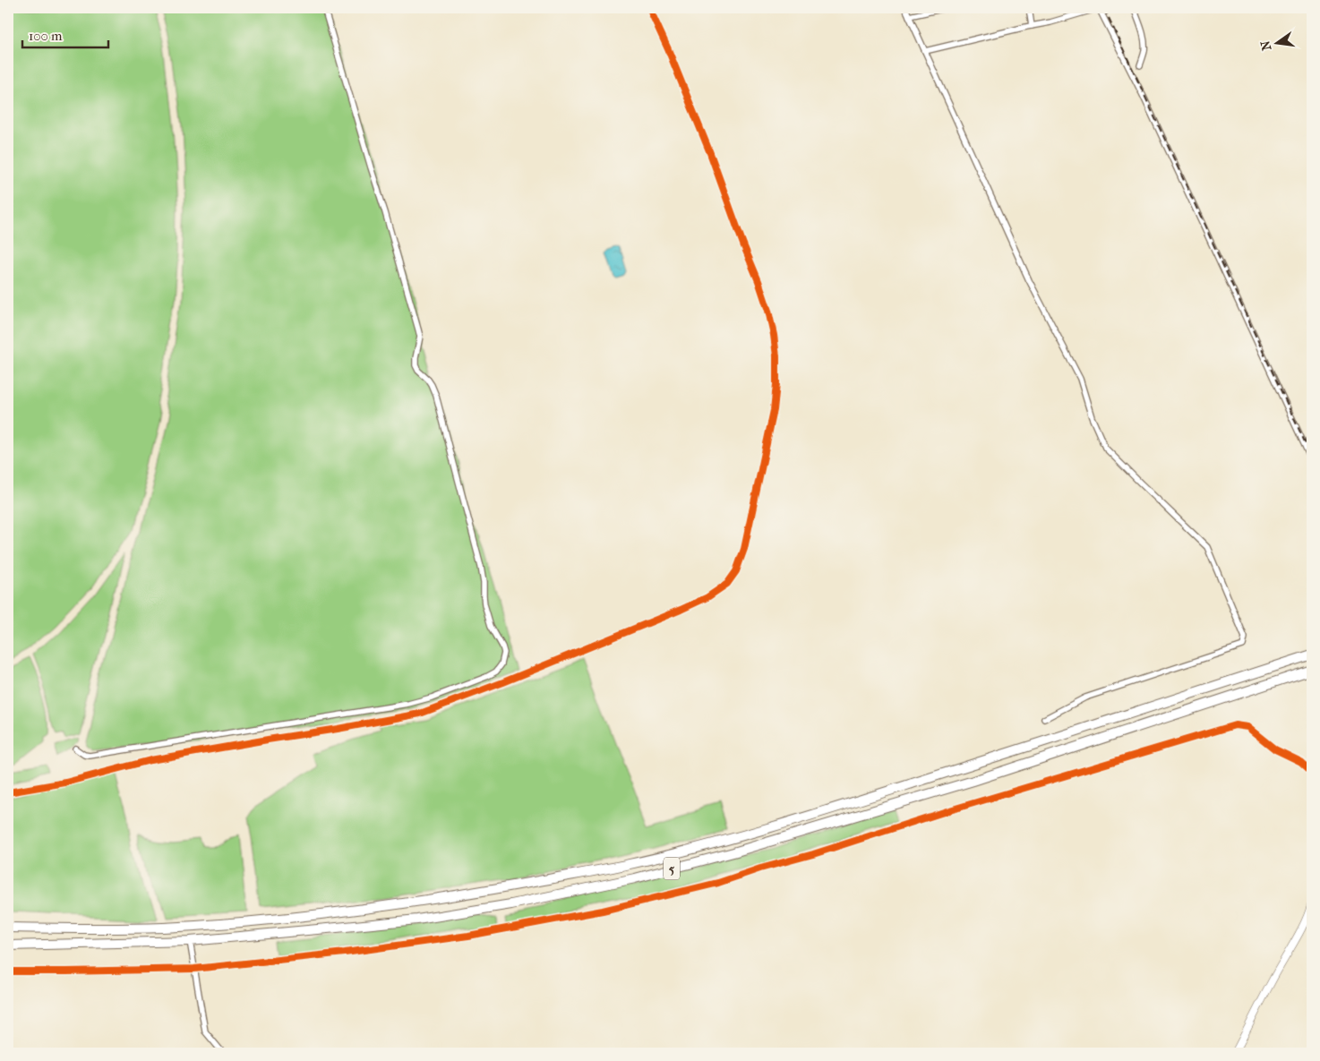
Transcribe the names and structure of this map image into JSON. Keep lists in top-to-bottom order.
{
  "streets": {
    "highway": ["5"]
  },
  "scale_bar": "100 m",
  "north": "left"
}
